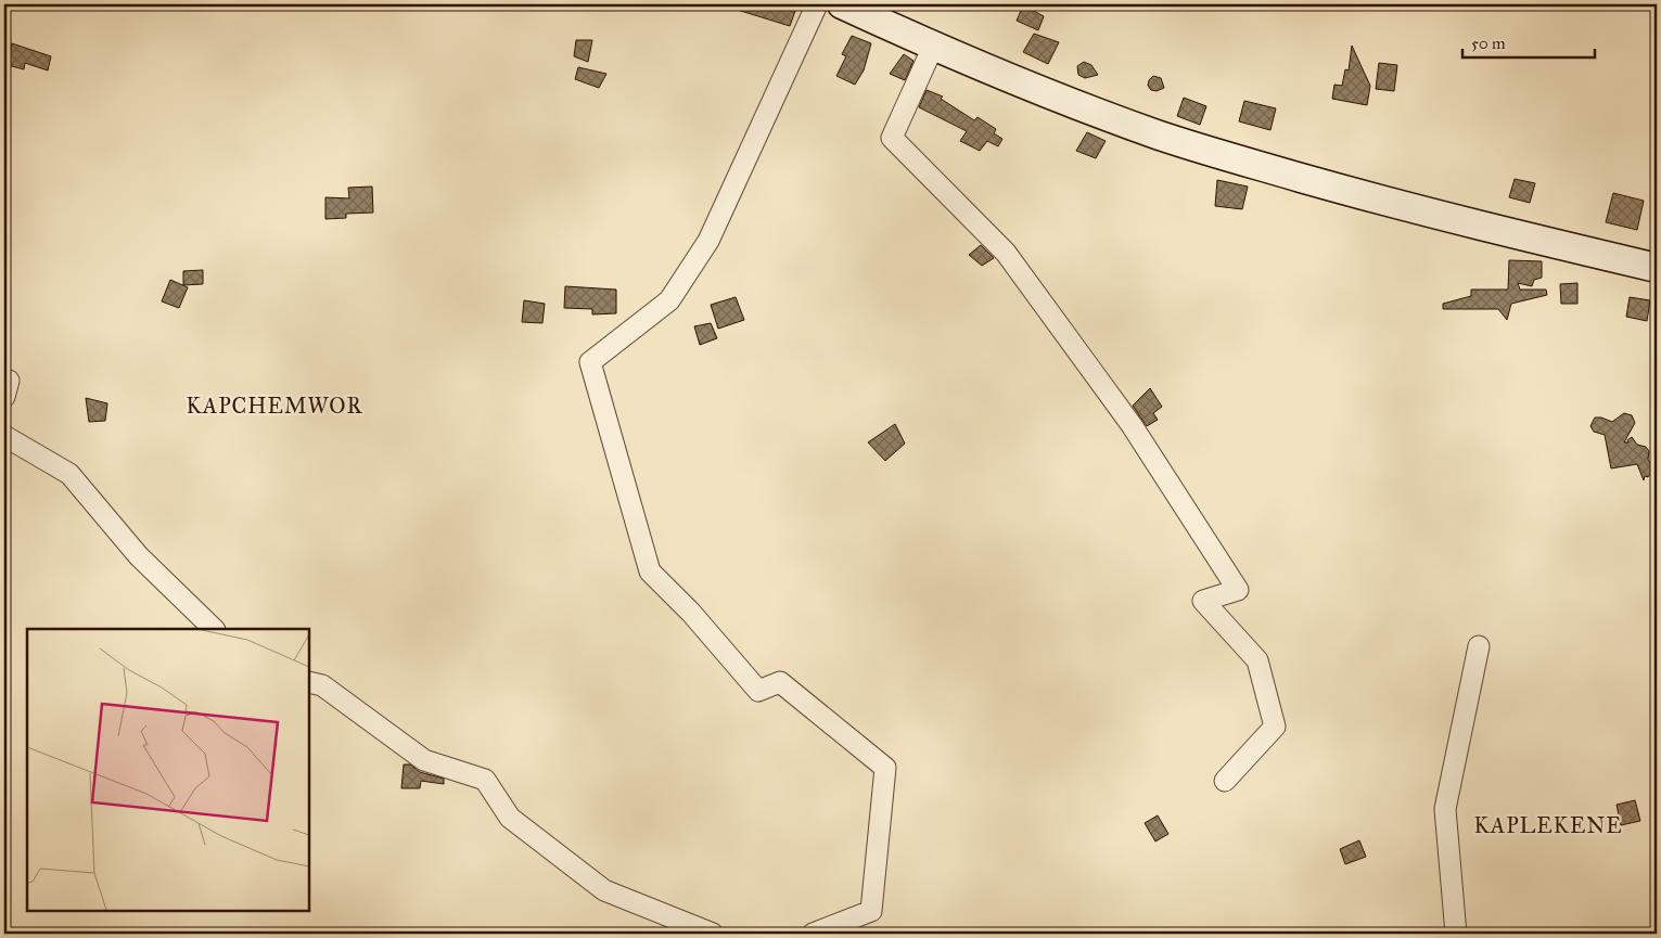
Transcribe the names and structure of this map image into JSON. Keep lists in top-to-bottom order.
{
  "districts": ["KAPCHEMWOR", "KAPLEKENE"],
  "scale_bar": "50 m"
}
